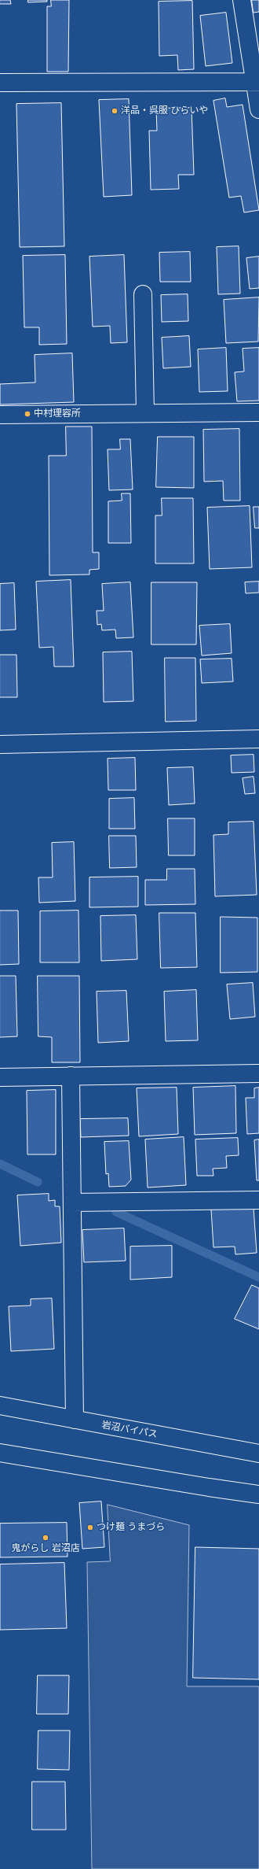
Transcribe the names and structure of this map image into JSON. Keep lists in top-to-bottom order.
{
  "streets": {
    "main road": ["岩沼バイパス"]
  },
  "places": [
    "洋品・呉服 ひらいや",
    "中村理容所",
    "つけ麺 うまづら",
    "鬼がらし 岩沼店"
  ]
}
